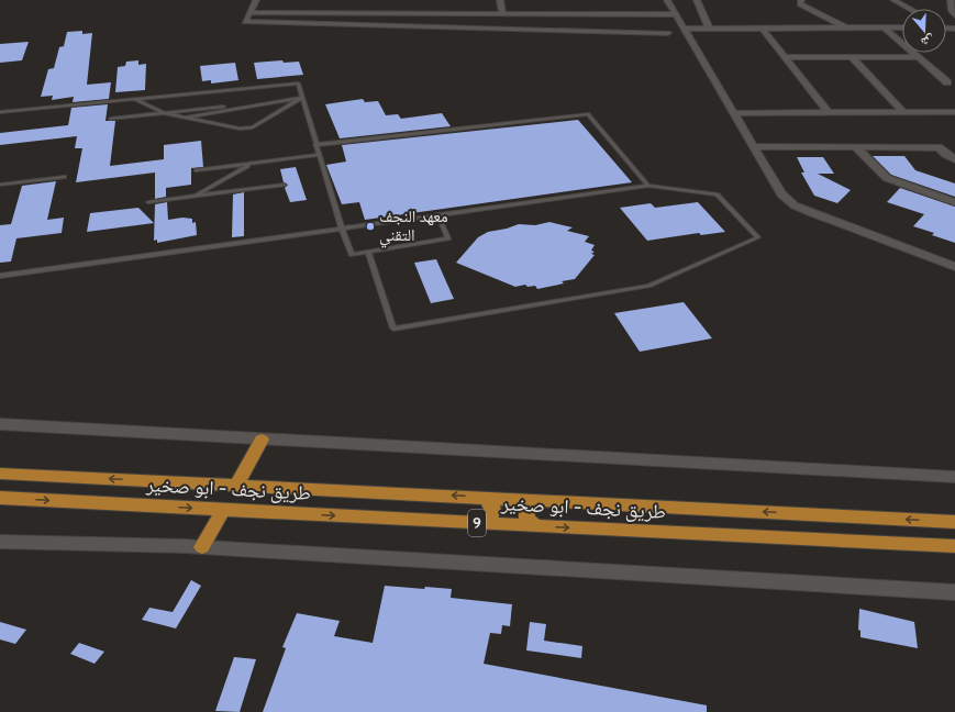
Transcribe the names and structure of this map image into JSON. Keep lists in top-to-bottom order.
{
  "streets": {
    "highway": ["طريق نجف - ابو صخير", "9"]
  },
  "places": ["معهد النجف التقني"],
  "north": "bottom"
}
